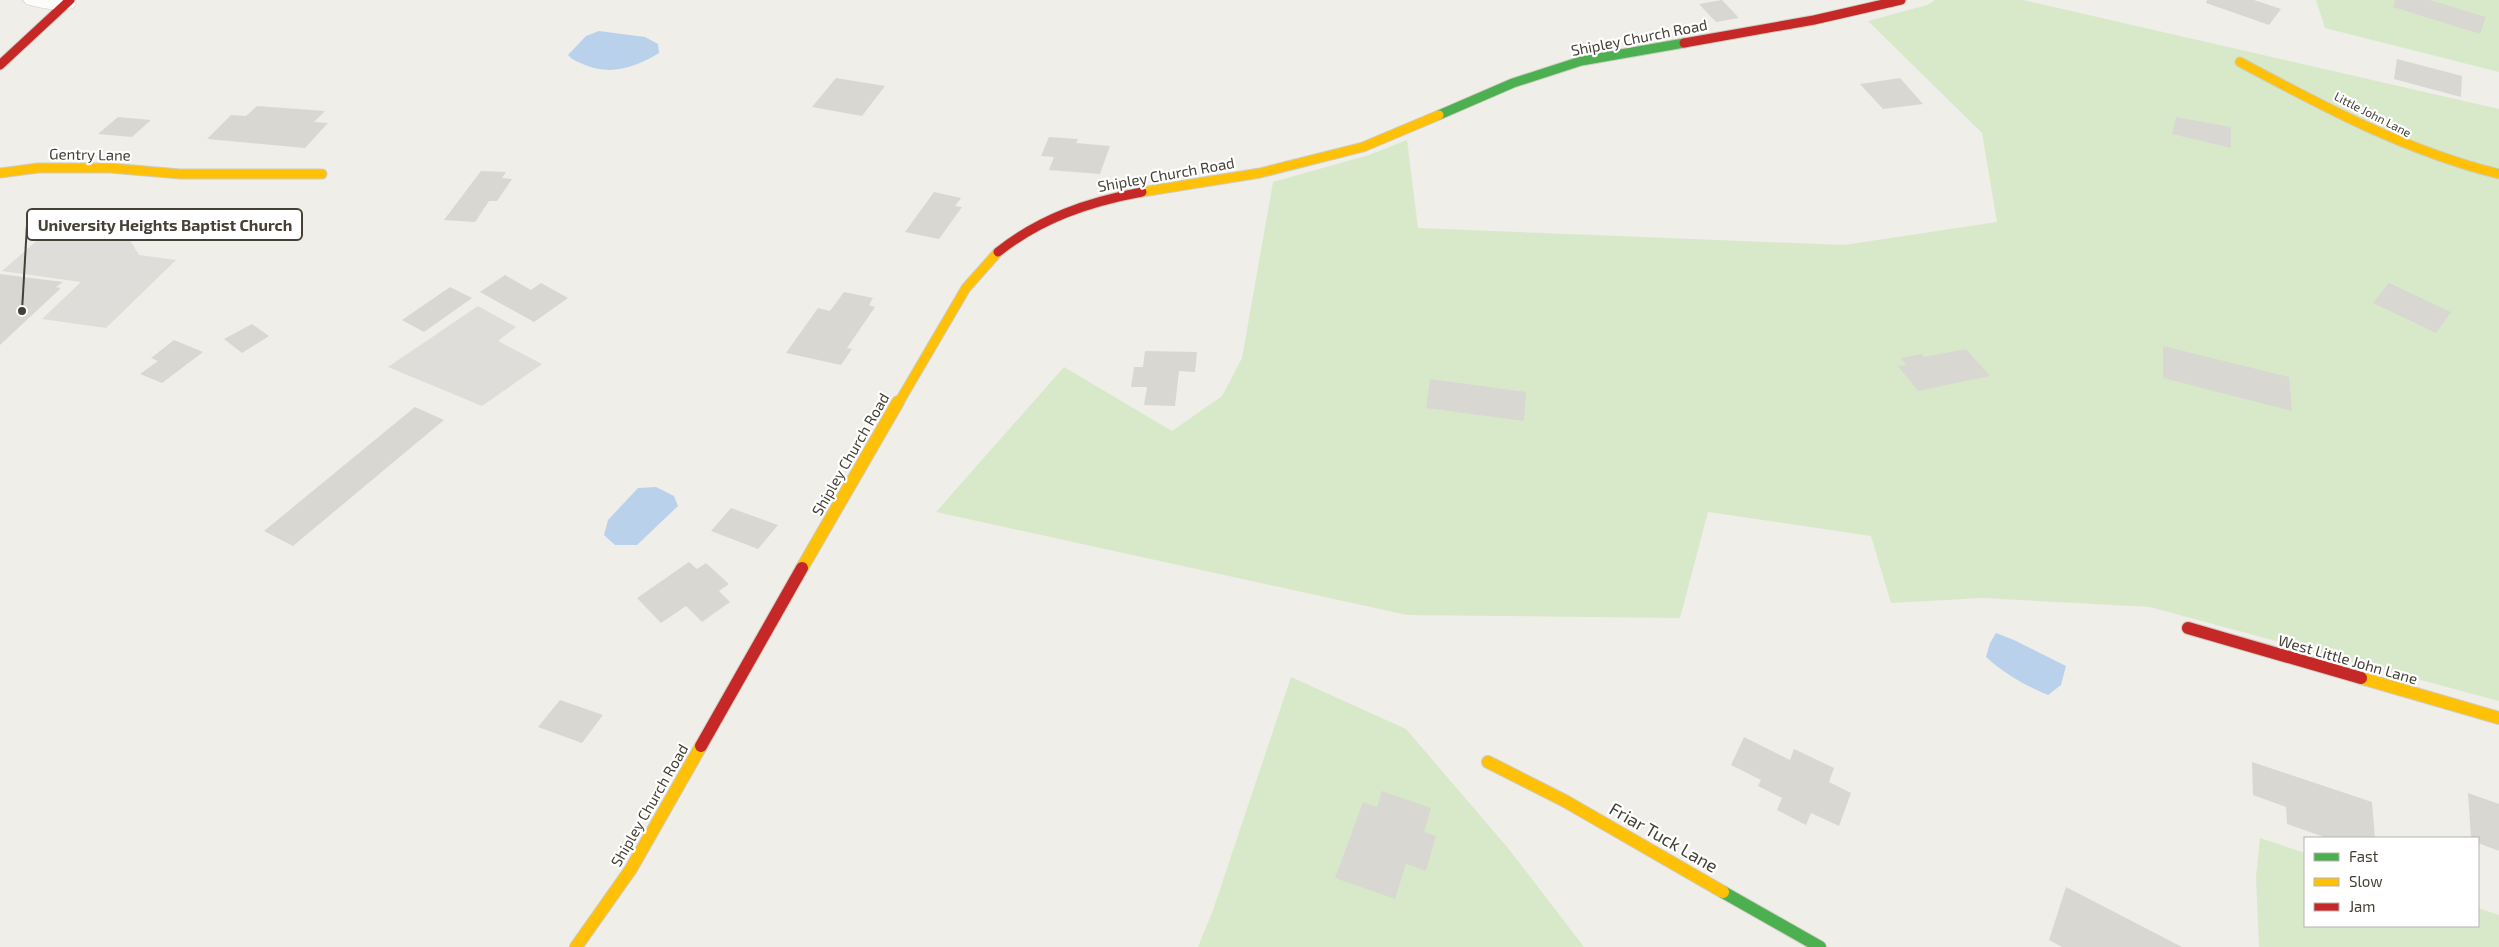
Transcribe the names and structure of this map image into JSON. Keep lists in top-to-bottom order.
{
  "streets": {
    "street": [
      "Shipley Church Road",
      "Little John Lane",
      "Gentry Lane",
      "West Little John Lane",
      "Friar Tuck Lane"
    ]
  },
  "places": ["University Heights Baptist Church"],
  "legend": ["Fast", "Slow", "Jam"]
}
